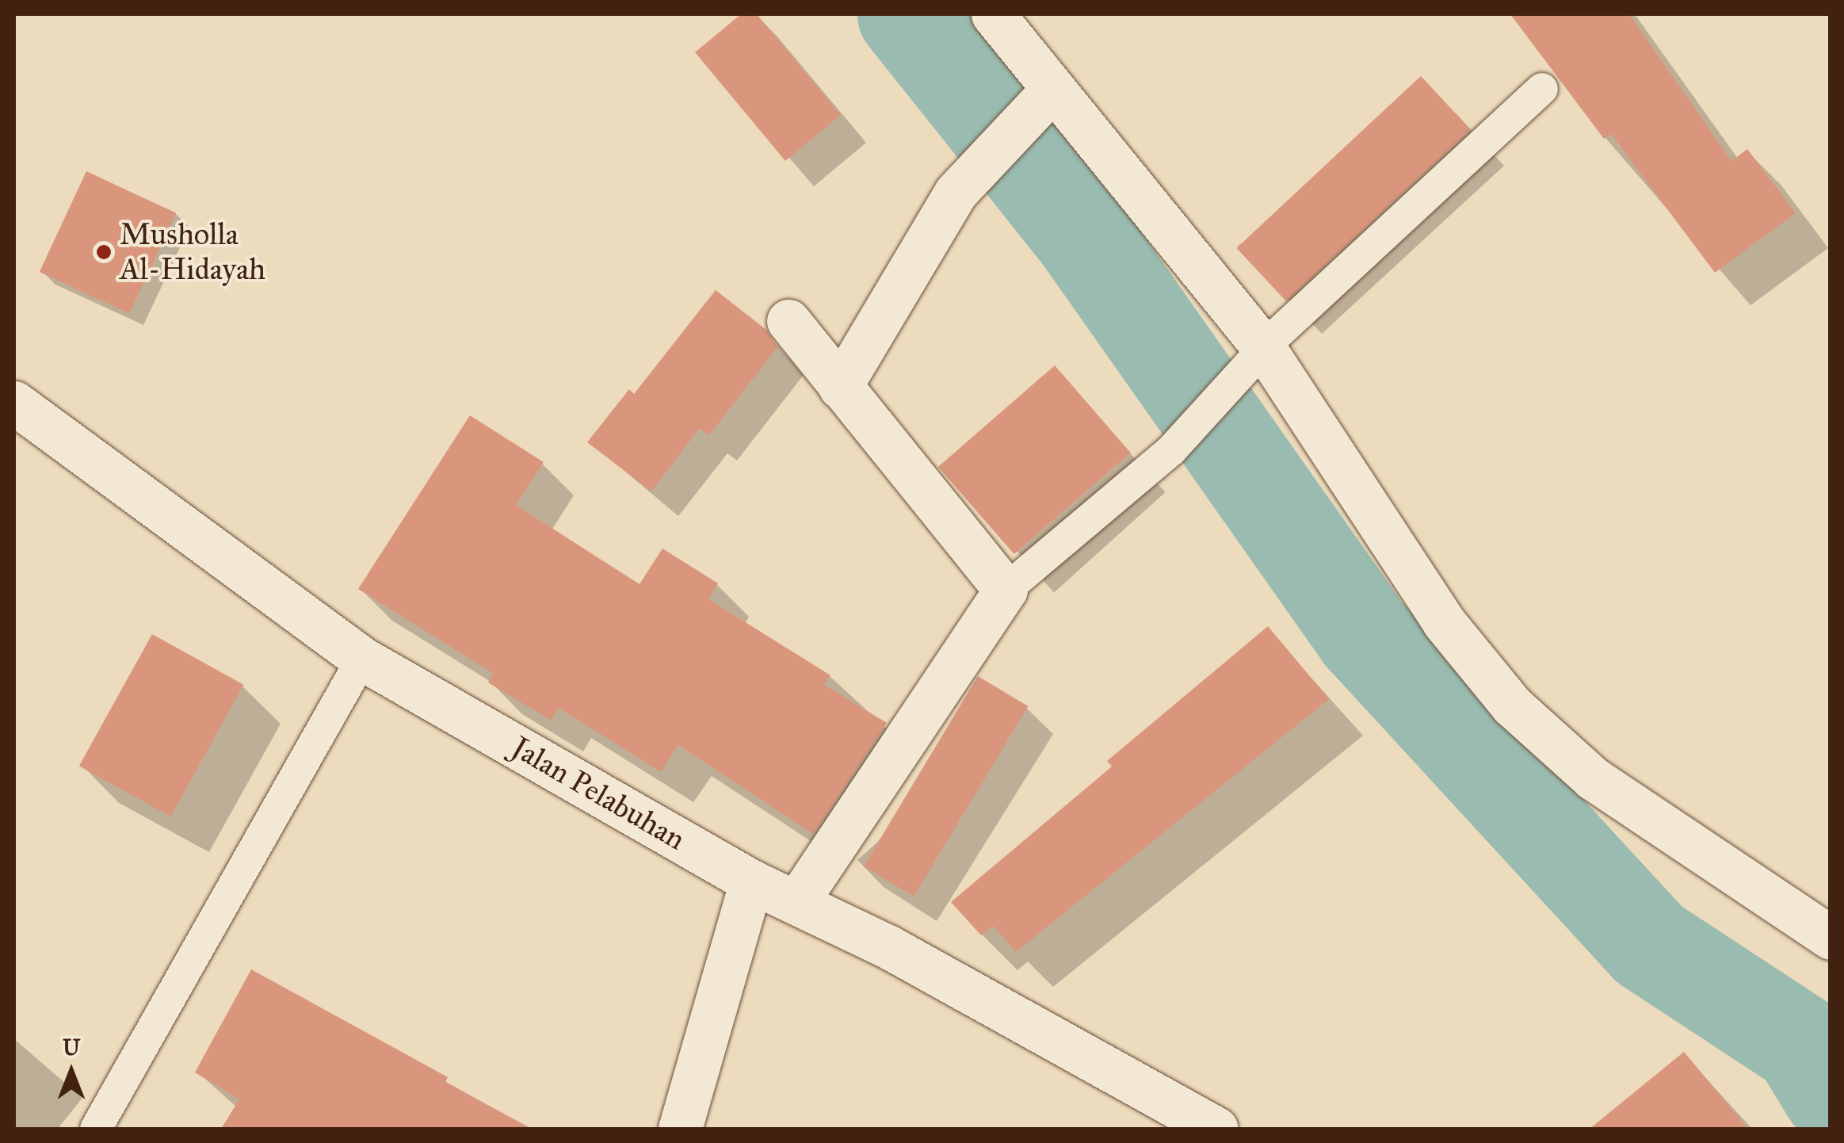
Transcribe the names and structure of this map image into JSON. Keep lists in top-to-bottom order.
{
  "streets": {
    "street": ["Jalan Pelabuhan"]
  },
  "places": ["Musholla Al-Hidayah"],
  "north": "top"
}
